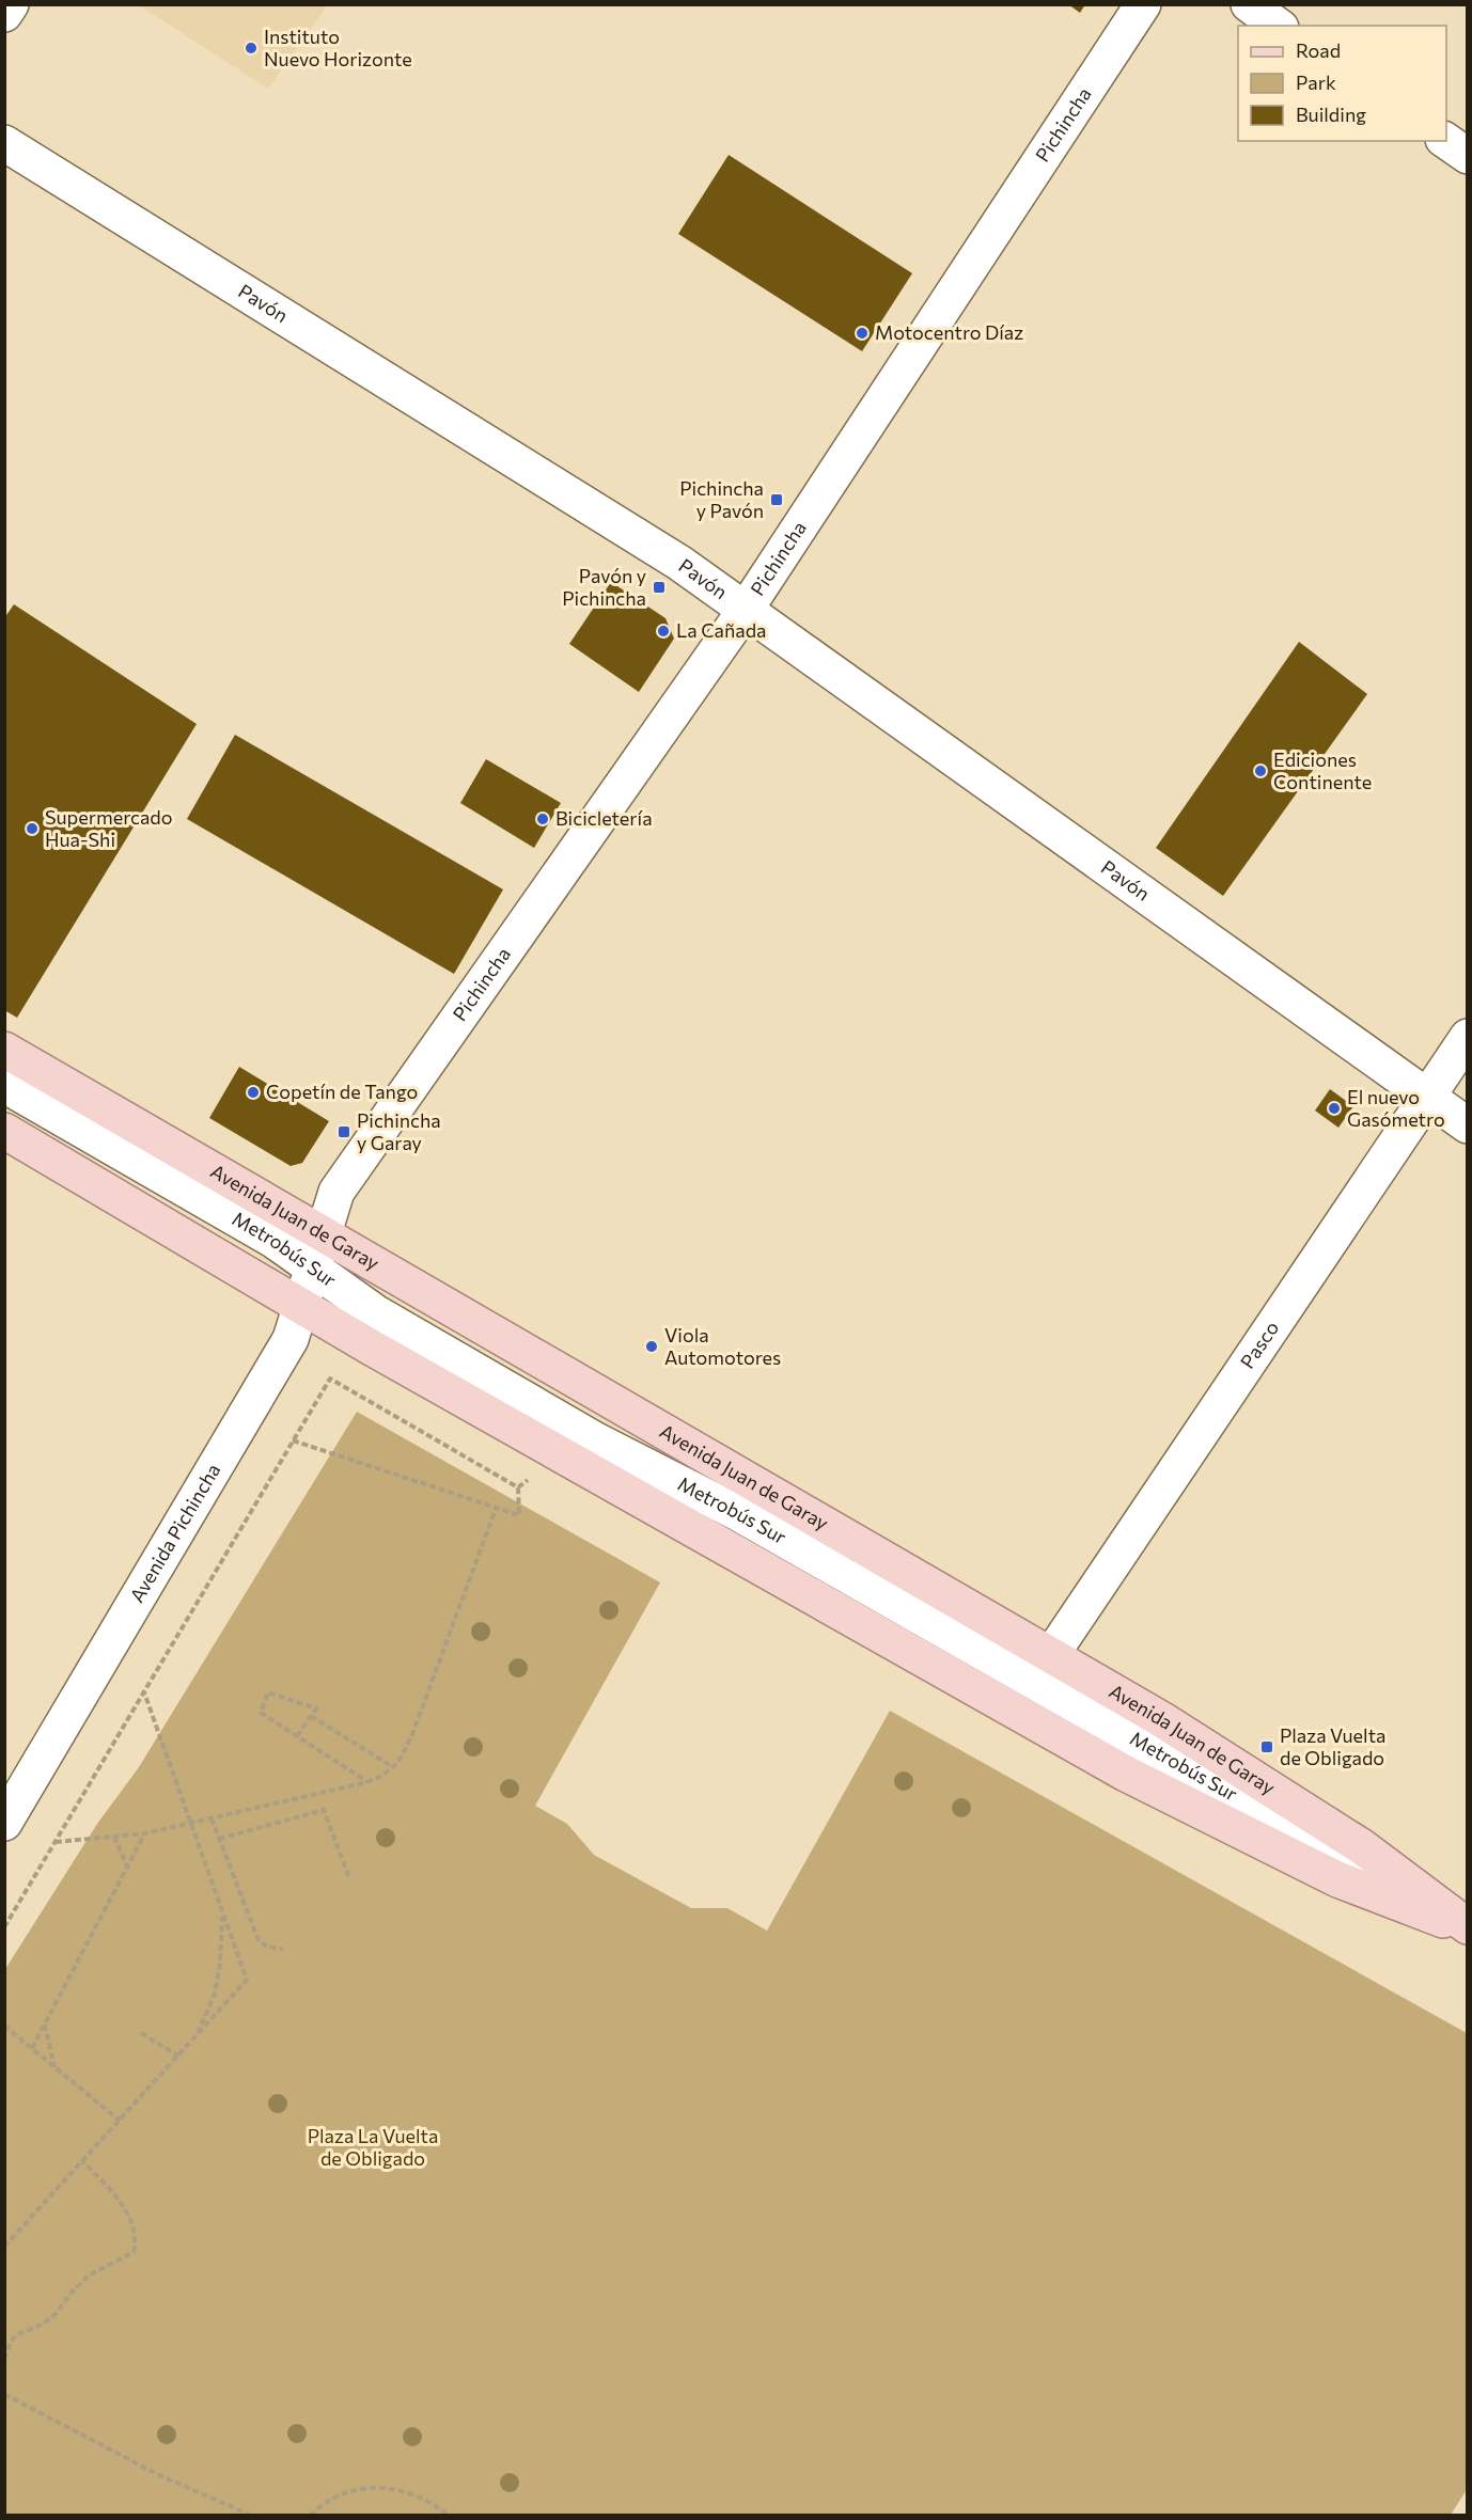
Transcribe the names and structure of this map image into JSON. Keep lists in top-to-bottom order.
{
  "streets": {
    "main road": ["Avenida Juan de Garay"],
    "street": [
      "Pichincha",
      "Pavón",
      "Metrobús Sur",
      "Pasco",
      "Avenida Pichincha"
    ]
  },
  "crossings": [
    ["Pichincha", "Pavón"],
    ["Pichincha", "Avenida Juan de Garay"],
    ["Pichincha", "Avenida Pichincha"],
    ["Pavón", "Pasco"],
    ["Avenida Juan de Garay", "Metrobús Sur"],
    ["Avenida Juan de Garay", "Pasco"],
    ["Avenida Juan de Garay", "Avenida Pichincha"],
    ["Metrobús Sur", "Avenida Pichincha"]
  ],
  "parks": ["Plaza La Vuelta de Obligado"],
  "places": {
    "other": [
      "Instituto Nuevo Horizonte",
      "Motocentro Díaz",
      "La Cañada",
      "Ediciones Continente",
      "Bicicletería",
      "Supermercado Hua-Shi",
      "Copetín de Tango",
      "El nuevo Gasómetro",
      "Viola Automotores"
    ],
    "transit": [
      "Pichincha y Pavón",
      "Pavón y Pichincha",
      "Pichincha y Garay",
      "Plaza Vuelta de Obligado"
    ]
  },
  "legend": ["Road", "Park", "Building"]
}
